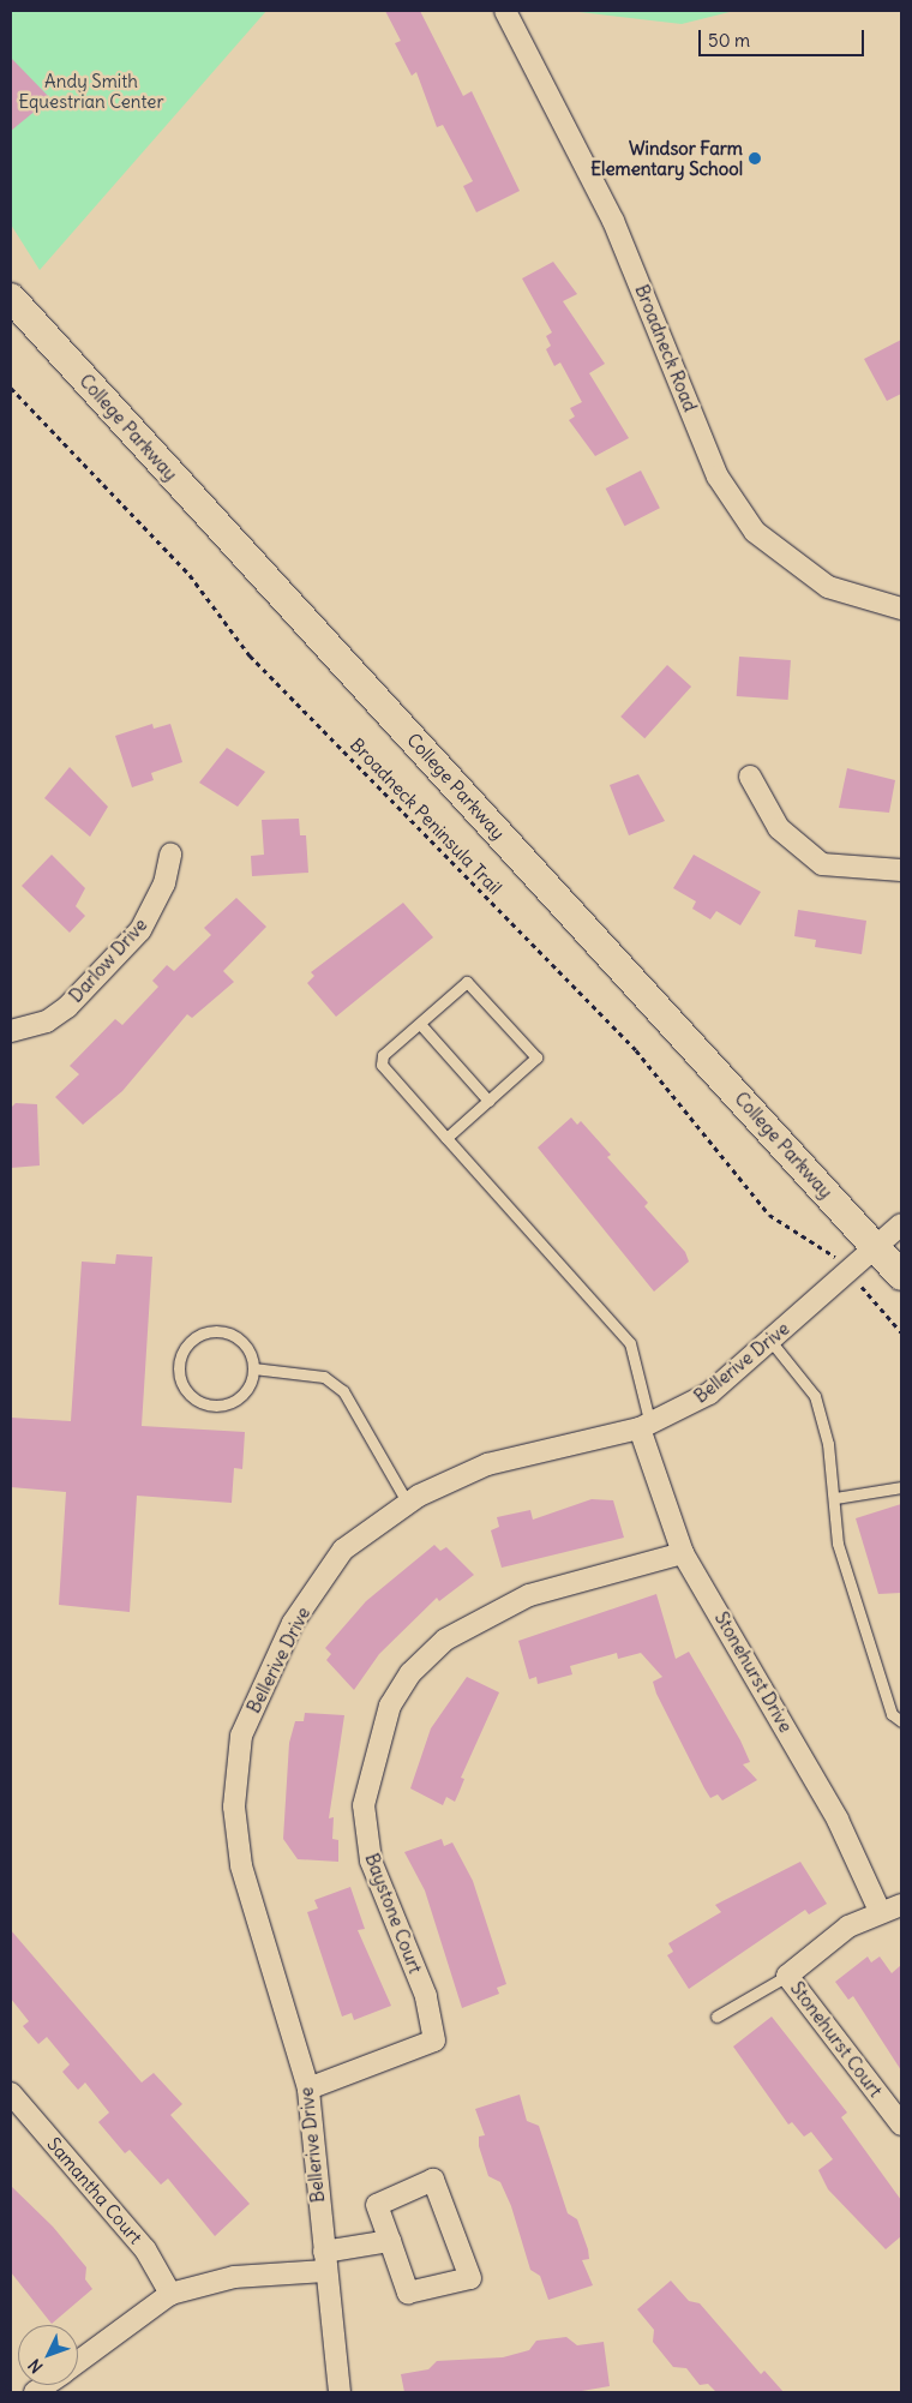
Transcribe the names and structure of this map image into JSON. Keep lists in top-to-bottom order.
{
  "streets": {
    "main road": ["College Parkway"],
    "street": [
      "Broadneck Road",
      "Darlow Drive",
      "Bellerive Drive",
      "Stonehurst Drive",
      "Baystone Court",
      "Stonehurst Court",
      "Samantha Court"
    ],
    "path": ["Broadneck Peninsula Trail"]
  },
  "crossings": [
    ["College Parkway", "Bellerive Drive"],
    ["Bellerive Drive", "Stonehurst Drive"],
    ["Bellerive Drive", "Baystone Court"],
    ["Stonehurst Drive", "Baystone Court"],
    ["Stonehurst Drive", "Stonehurst Court"]
  ],
  "parks": ["Andy Smith Equestrian Center"],
  "places": ["Windsor Farm Elementary School"],
  "scale_bar": "50 m",
  "north": "bottom left"
}
